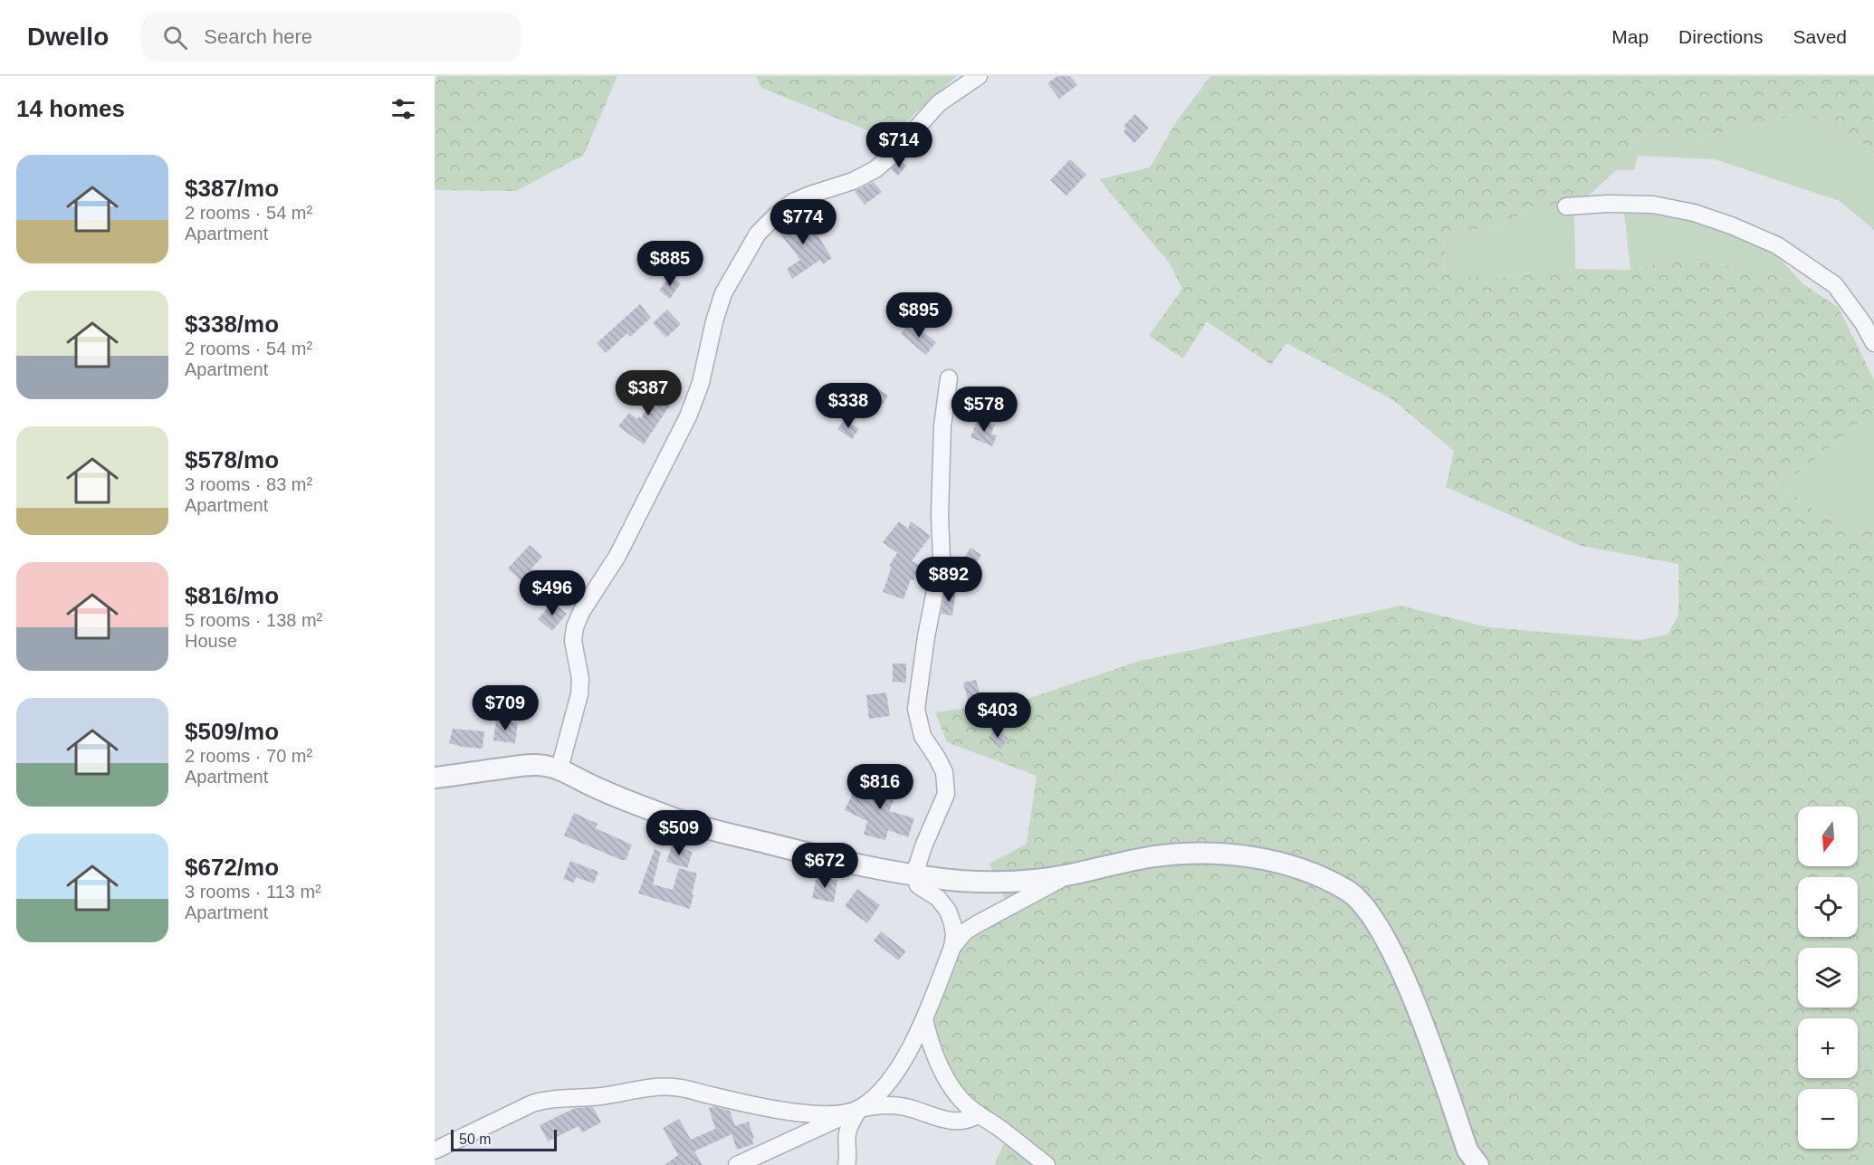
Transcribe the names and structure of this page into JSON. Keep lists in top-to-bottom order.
{
  "scale_bar": "50 m",
  "north": "bottom",
  "page": {
    "header": "Dwello",
    "search": "Search here",
    "nav": ["Map", "Directions", "Saved"],
    "heading": "14 homes",
    "price": [
      "$714",
      "$774",
      "$885",
      "$895",
      "$387",
      "$338",
      "$578",
      "$892",
      "$496",
      "$709",
      "$403",
      "$816",
      "$509",
      "$672"
    ],
    "list": [
      {
        "name": "$387/mo",
        "note": "2 rooms · 54 m² · Apartment"
      },
      {
        "name": "$338/mo",
        "note": "2 rooms · 54 m² · Apartment"
      },
      {
        "name": "$578/mo",
        "note": "3 rooms · 83 m² · Apartment"
      },
      {
        "name": "$816/mo",
        "note": "5 rooms · 138 m² · House"
      },
      {
        "name": "$509/mo",
        "note": "2 rooms · 70 m² · Apartment"
      },
      {
        "name": "$672/mo",
        "note": "3 rooms · 113 m² · Apartment"
      }
    ],
    "map_buttons": ["+", "−"],
    "scale": "50 m"
  }
}
